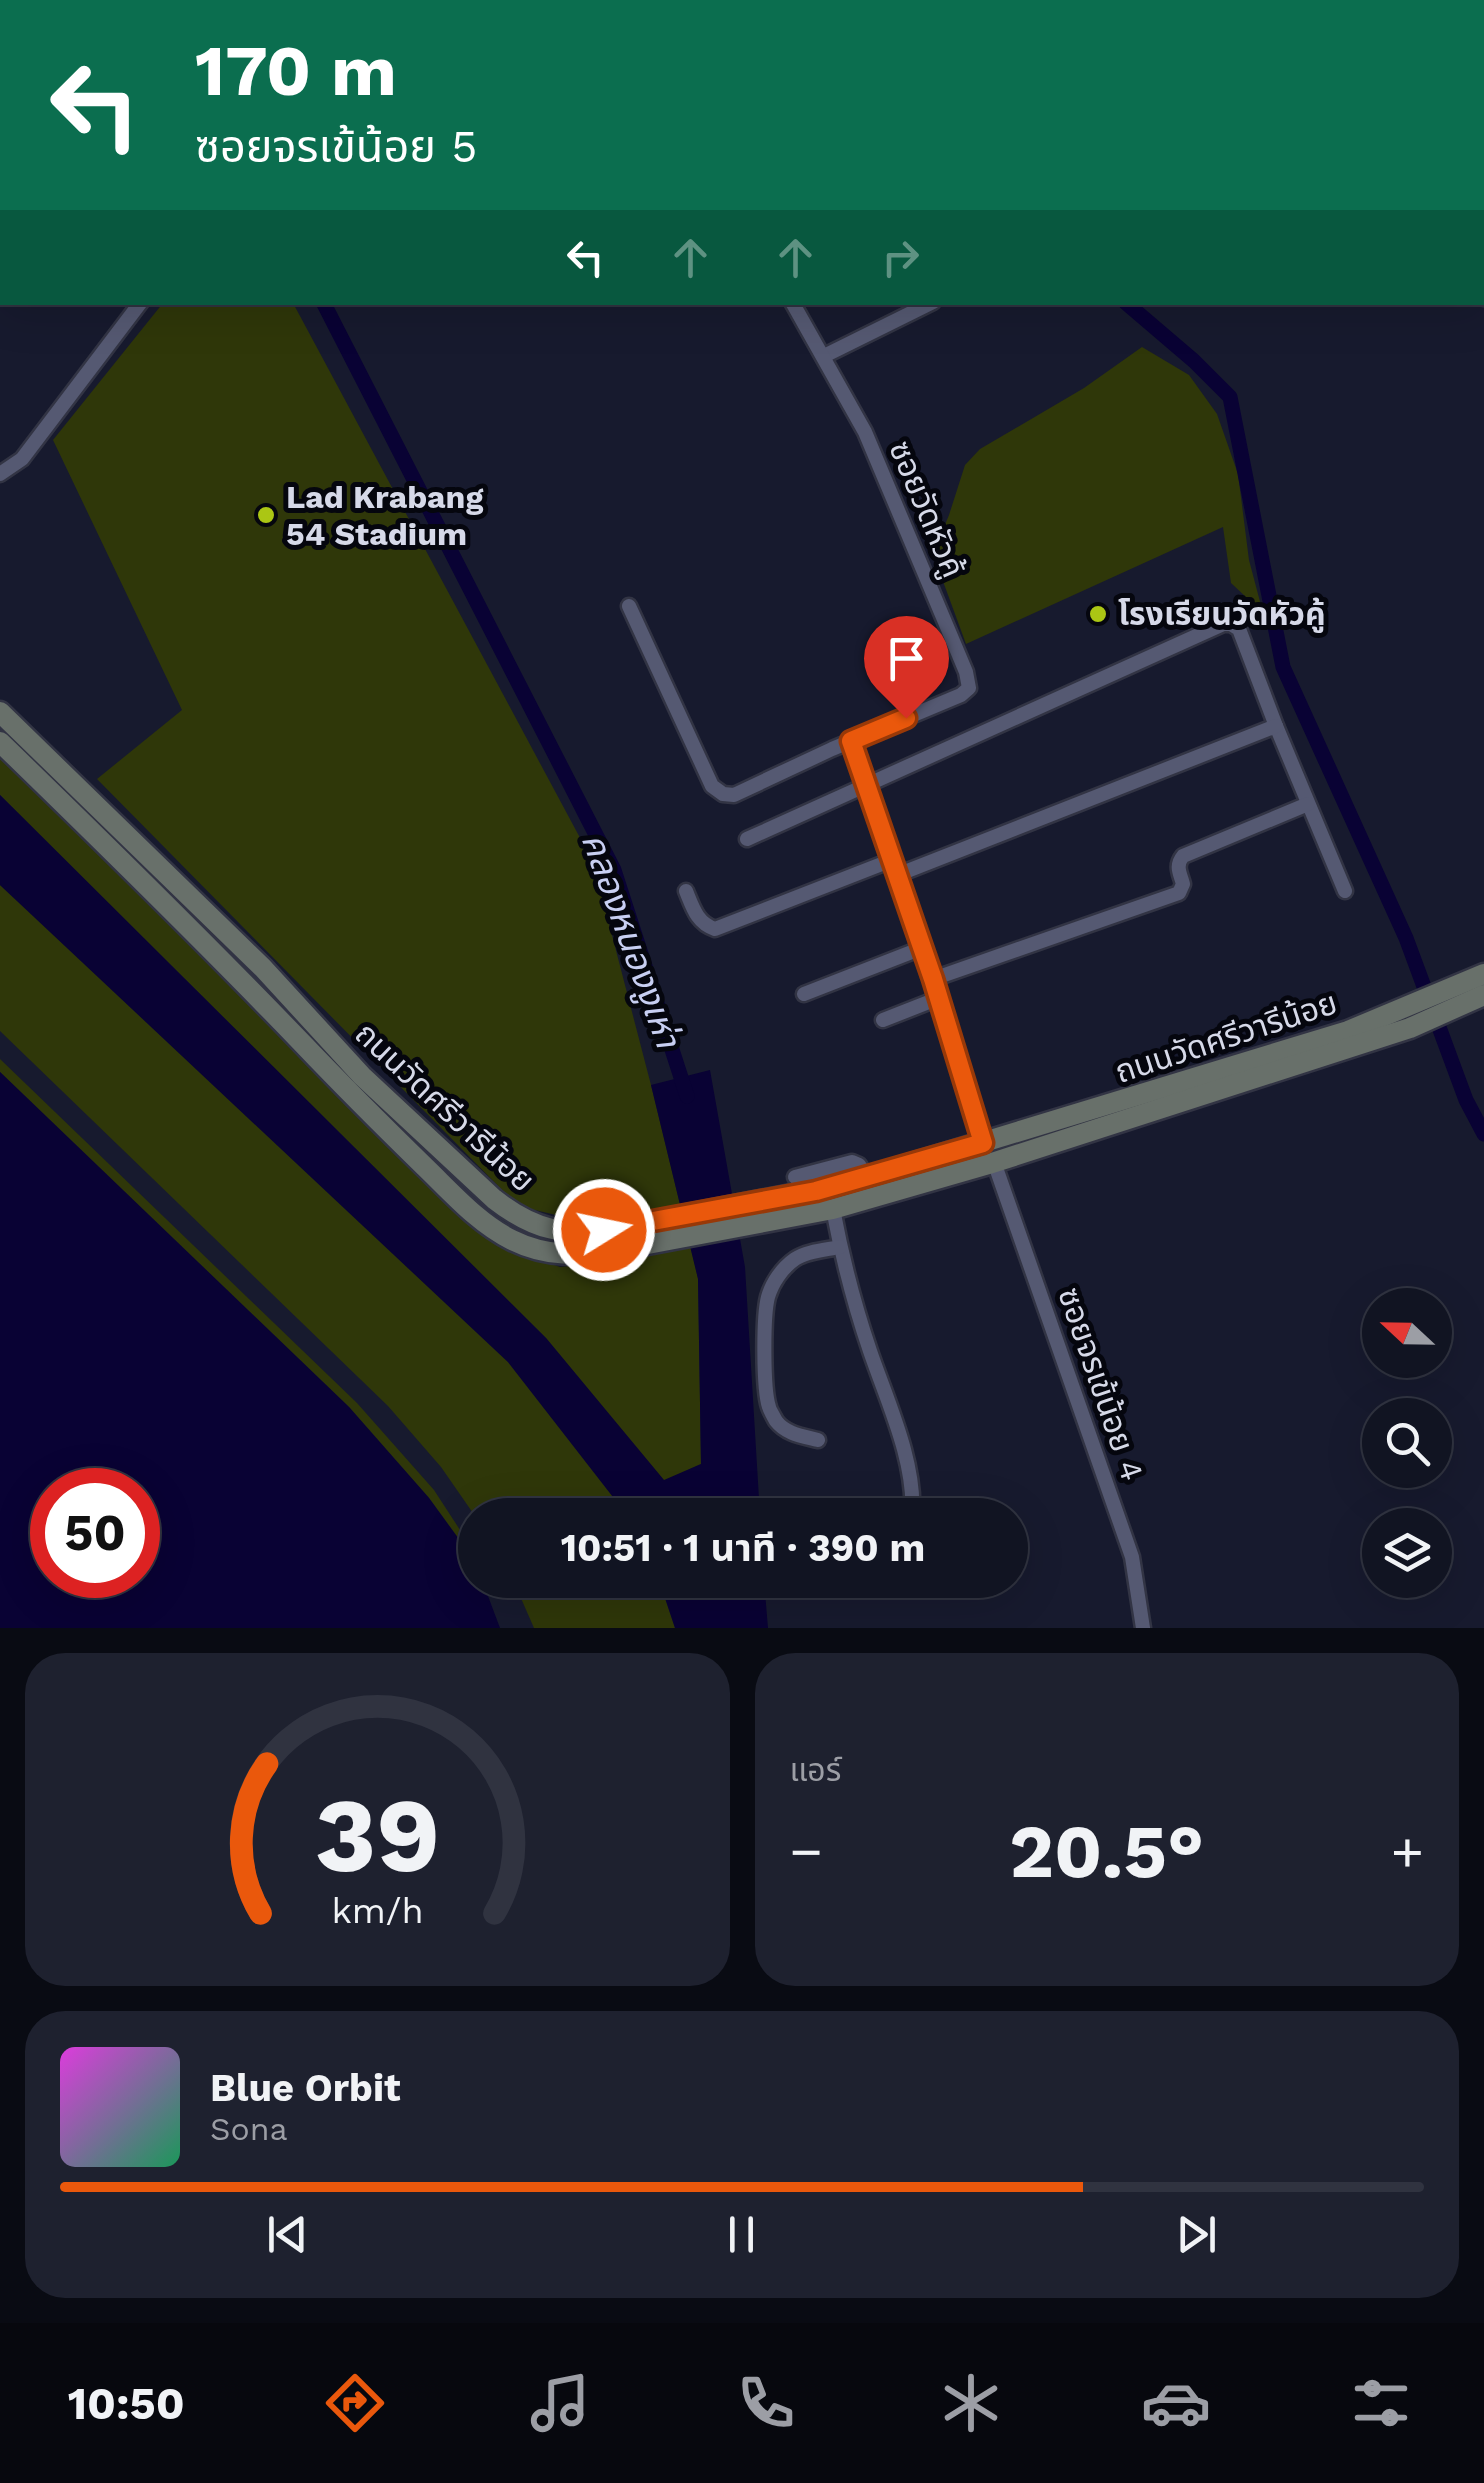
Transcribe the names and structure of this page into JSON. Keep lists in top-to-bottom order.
{
  "streets": {
    "main road": ["ถนนวัดศรีวารีน้อย"],
    "street": ["ซอยวัดหัวคู้", "ซอยจรเข้น้อย 4"]
  },
  "crossings": [
    ["ถนนวัดศรีวารีน้อย", "ซอยจรเข้น้อย 4"]
  ],
  "water": ["คลองหนองงูเห่า"],
  "places": ["Lad Krabang 54 Stadium", "โรงเรียนวัดหัวคู้"],
  "north": "left",
  "page": {
    "turn": ["170 m", "ซอยจรเข้น้อย 5"],
    "limit": "50",
    "trip": "10:51 · 1 นาที · 390 m",
    "tile": "แอร์",
    "heat": ["−", "20.5°", "+"],
    "song": ["Blue Orbit", "Sona"],
    "tabs": "10:50",
    "gauge": ["39", "km/h"]
  }
}
